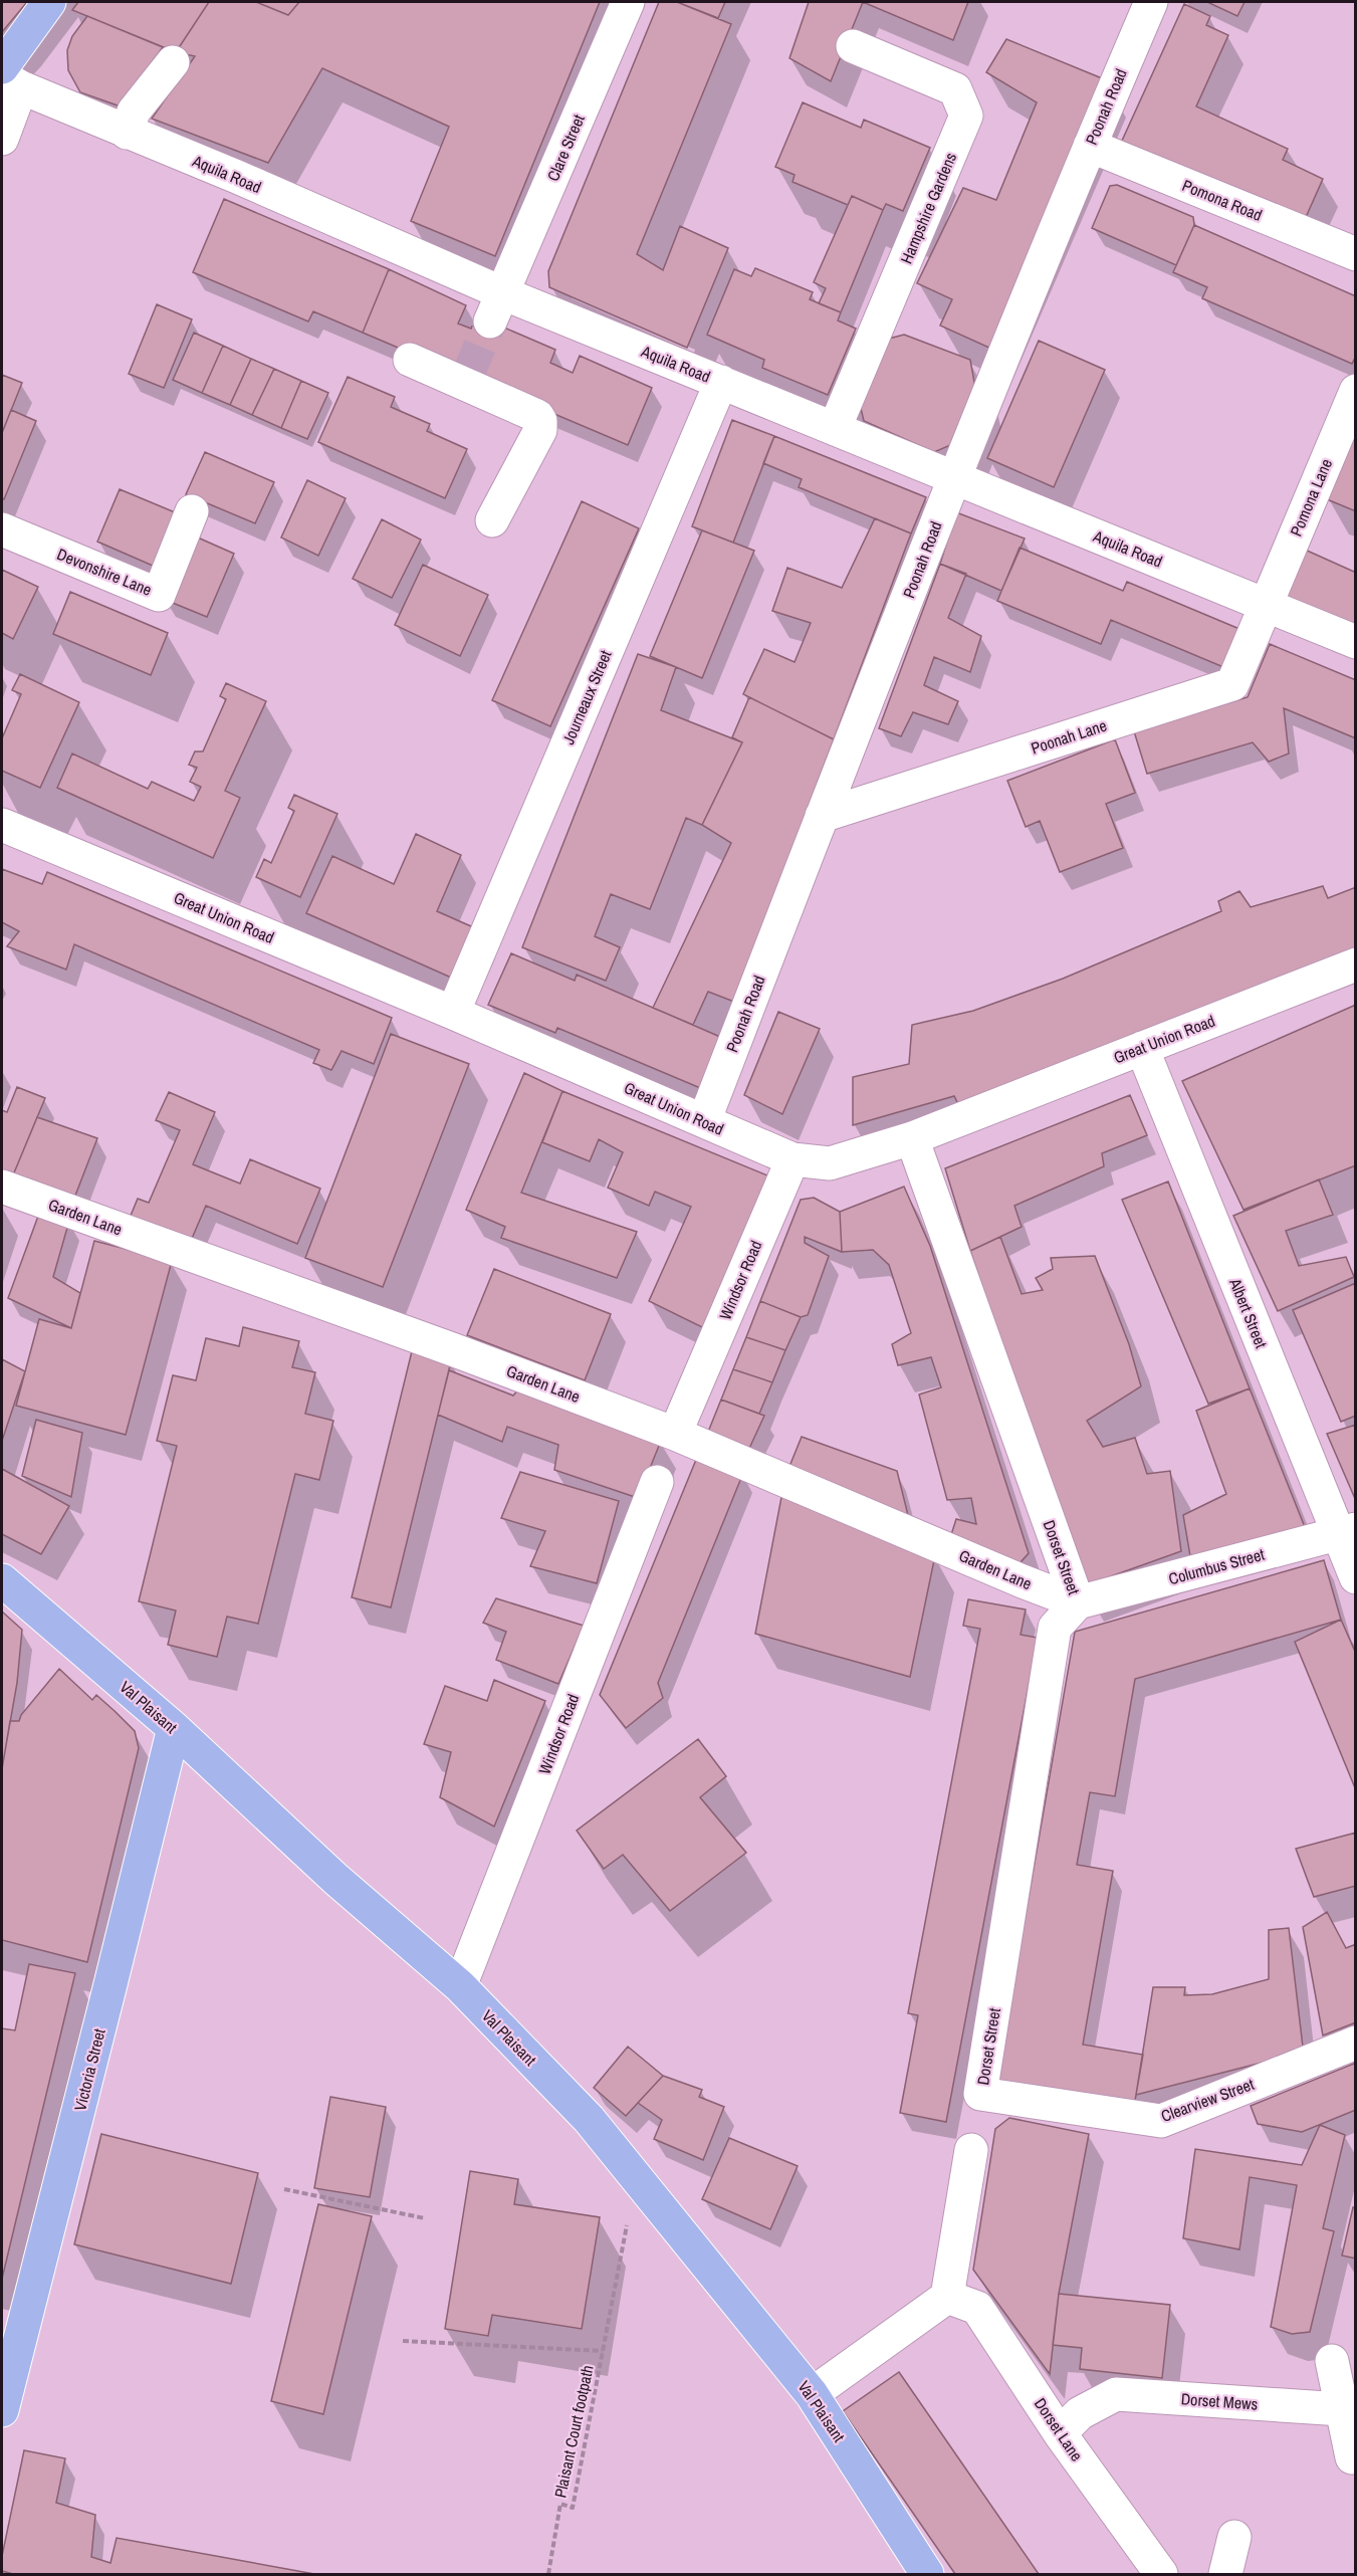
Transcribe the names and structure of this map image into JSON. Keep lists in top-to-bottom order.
{
  "streets": {
    "main road": ["Val Plaisant", "Victoria Street"],
    "street": [
      "Poonah Road",
      "Clare Street",
      "Aquila Road",
      "Pomona Road",
      "Hampshire Gardens",
      "Pomona Lane",
      "Devonshire Lane",
      "Journeaux Street",
      "Poonah Lane",
      "Great Union Road",
      "Garden Lane",
      "Windsor Road",
      "Albert Street",
      "Dorset Street",
      "Columbus Street",
      "Clearview Street",
      "Dorset Mews",
      "Dorset Lane"
    ],
    "path": ["Plaisant Court footpath"]
  },
  "crossings": [
    ["Poonah Road", "Aquila Road"],
    ["Poonah Road", "Pomona Road"],
    ["Poonah Road", "Poonah Lane"],
    ["Poonah Road", "Great Union Road"],
    ["Clare Street", "Aquila Road"],
    ["Aquila Road", "Hampshire Gardens"],
    ["Aquila Road", "Pomona Lane"],
    ["Aquila Road", "Journeaux Street"],
    ["Aquila Road", "Poonah Lane"],
    ["Pomona Lane", "Poonah Lane"],
    ["Journeaux Street", "Great Union Road"],
    ["Great Union Road", "Windsor Road"],
    ["Great Union Road", "Albert Street"],
    ["Great Union Road", "Dorset Street"],
    ["Garden Lane", "Windsor Road"],
    ["Garden Lane", "Dorset Street"],
    ["Garden Lane", "Columbus Street"],
    ["Windsor Road", "Val Plaisant"],
    ["Albert Street", "Columbus Street"],
    ["Dorset Street", "Columbus Street"],
    ["Dorset Street", "Clearview Street"],
    ["Val Plaisant", "Victoria Street"],
    ["Val Plaisant", "Plaisant Court footpath"],
    ["Dorset Mews", "Dorset Lane"]
  ]
}
